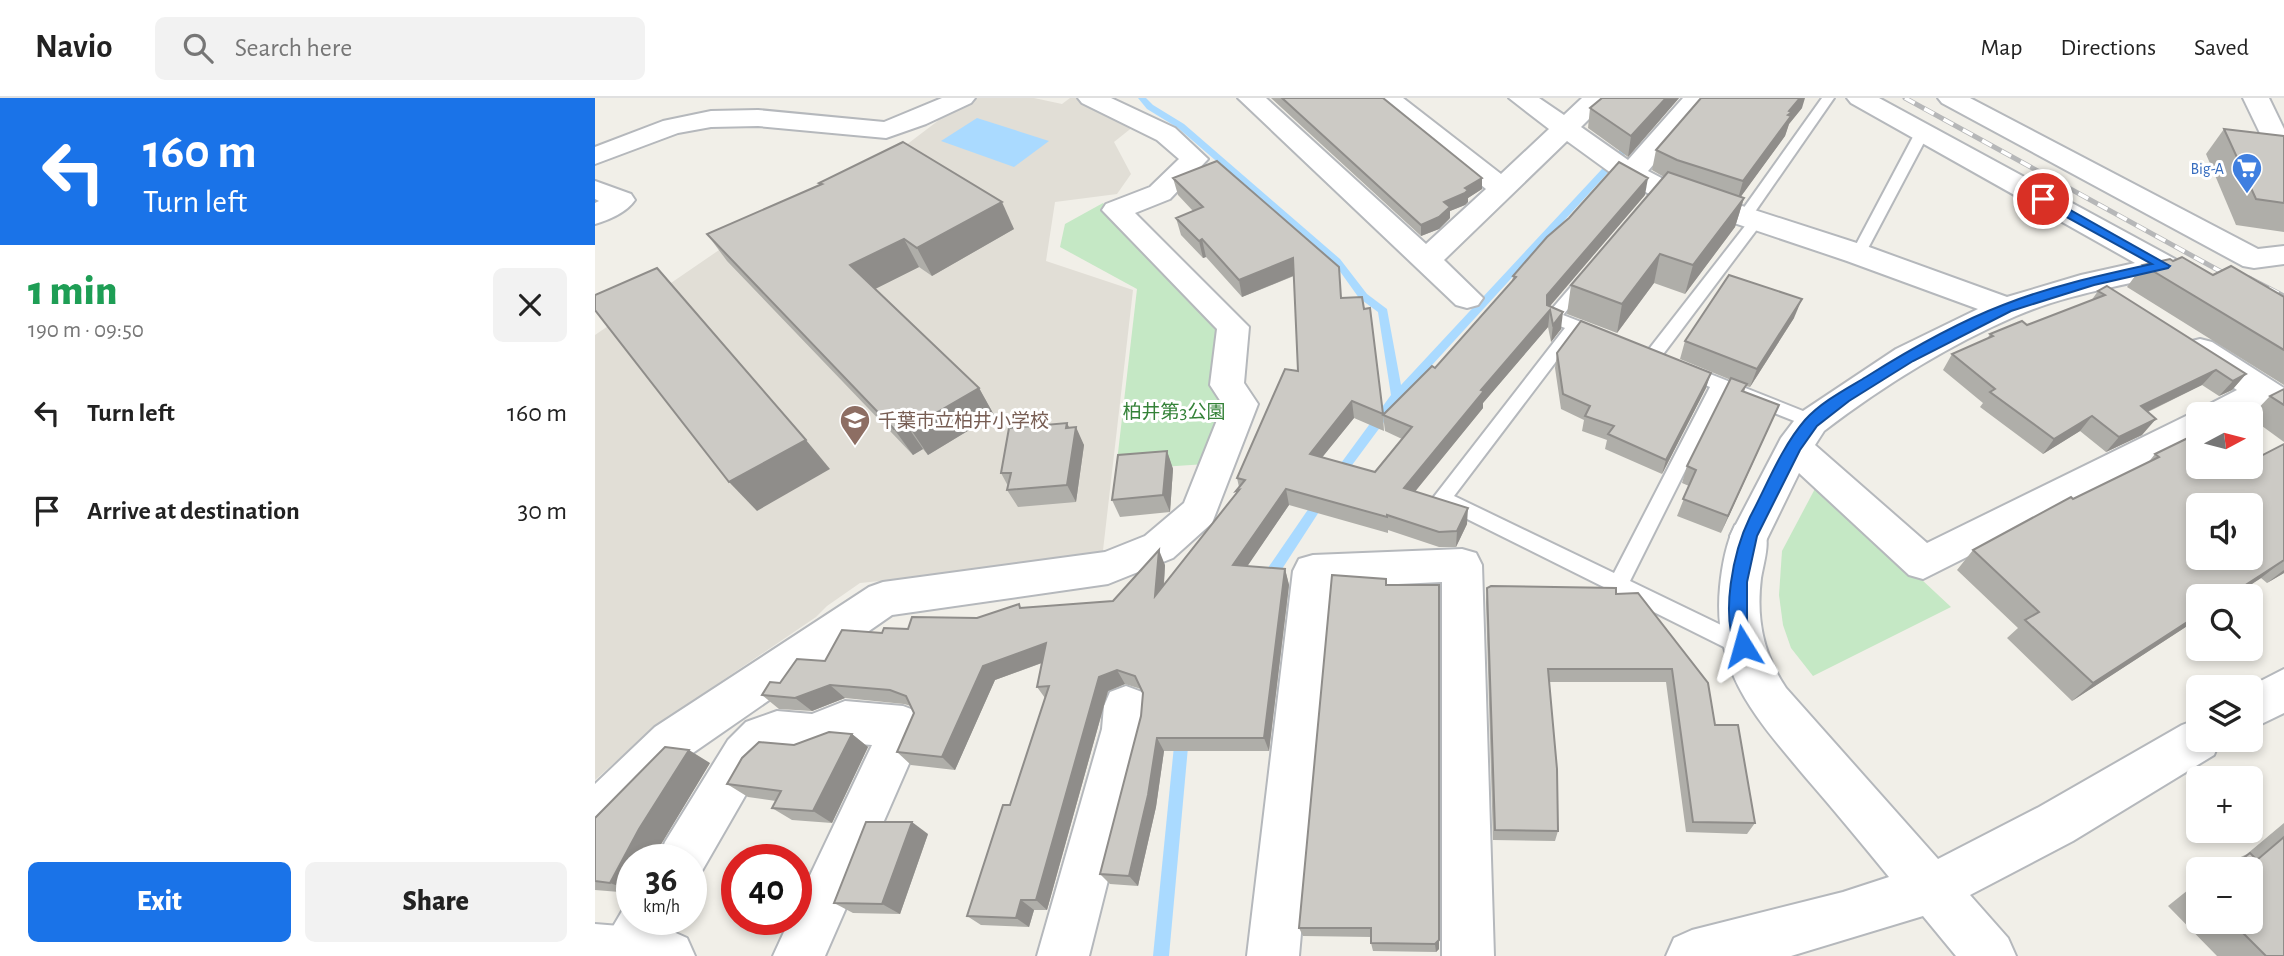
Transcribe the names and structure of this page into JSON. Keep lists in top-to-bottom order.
{
  "parks": ["柏井第3公園"],
  "places": {
    "supermarket": ["Big-A"],
    "school or university": ["千葉市立柏井小学校"]
  },
  "north": "right",
  "page": {
    "header": "Navio",
    "search": "Search here",
    "nav": ["Map", "Directions", "Saved"],
    "turn": ["160 m", "Turn left"],
    "heading": ["1 min", "190 m · 09:50"],
    "list": [
      {
        "name": "Turn left",
        "value": "160 m"
      },
      {
        "name": "Arrive at destination",
        "value": "30 m"
      }
    ],
    "map_buttons": ["+", "−"],
    "speed": "36 km/h",
    "limit": "40",
    "buttons": ["Exit", "Share"]
  }
}
